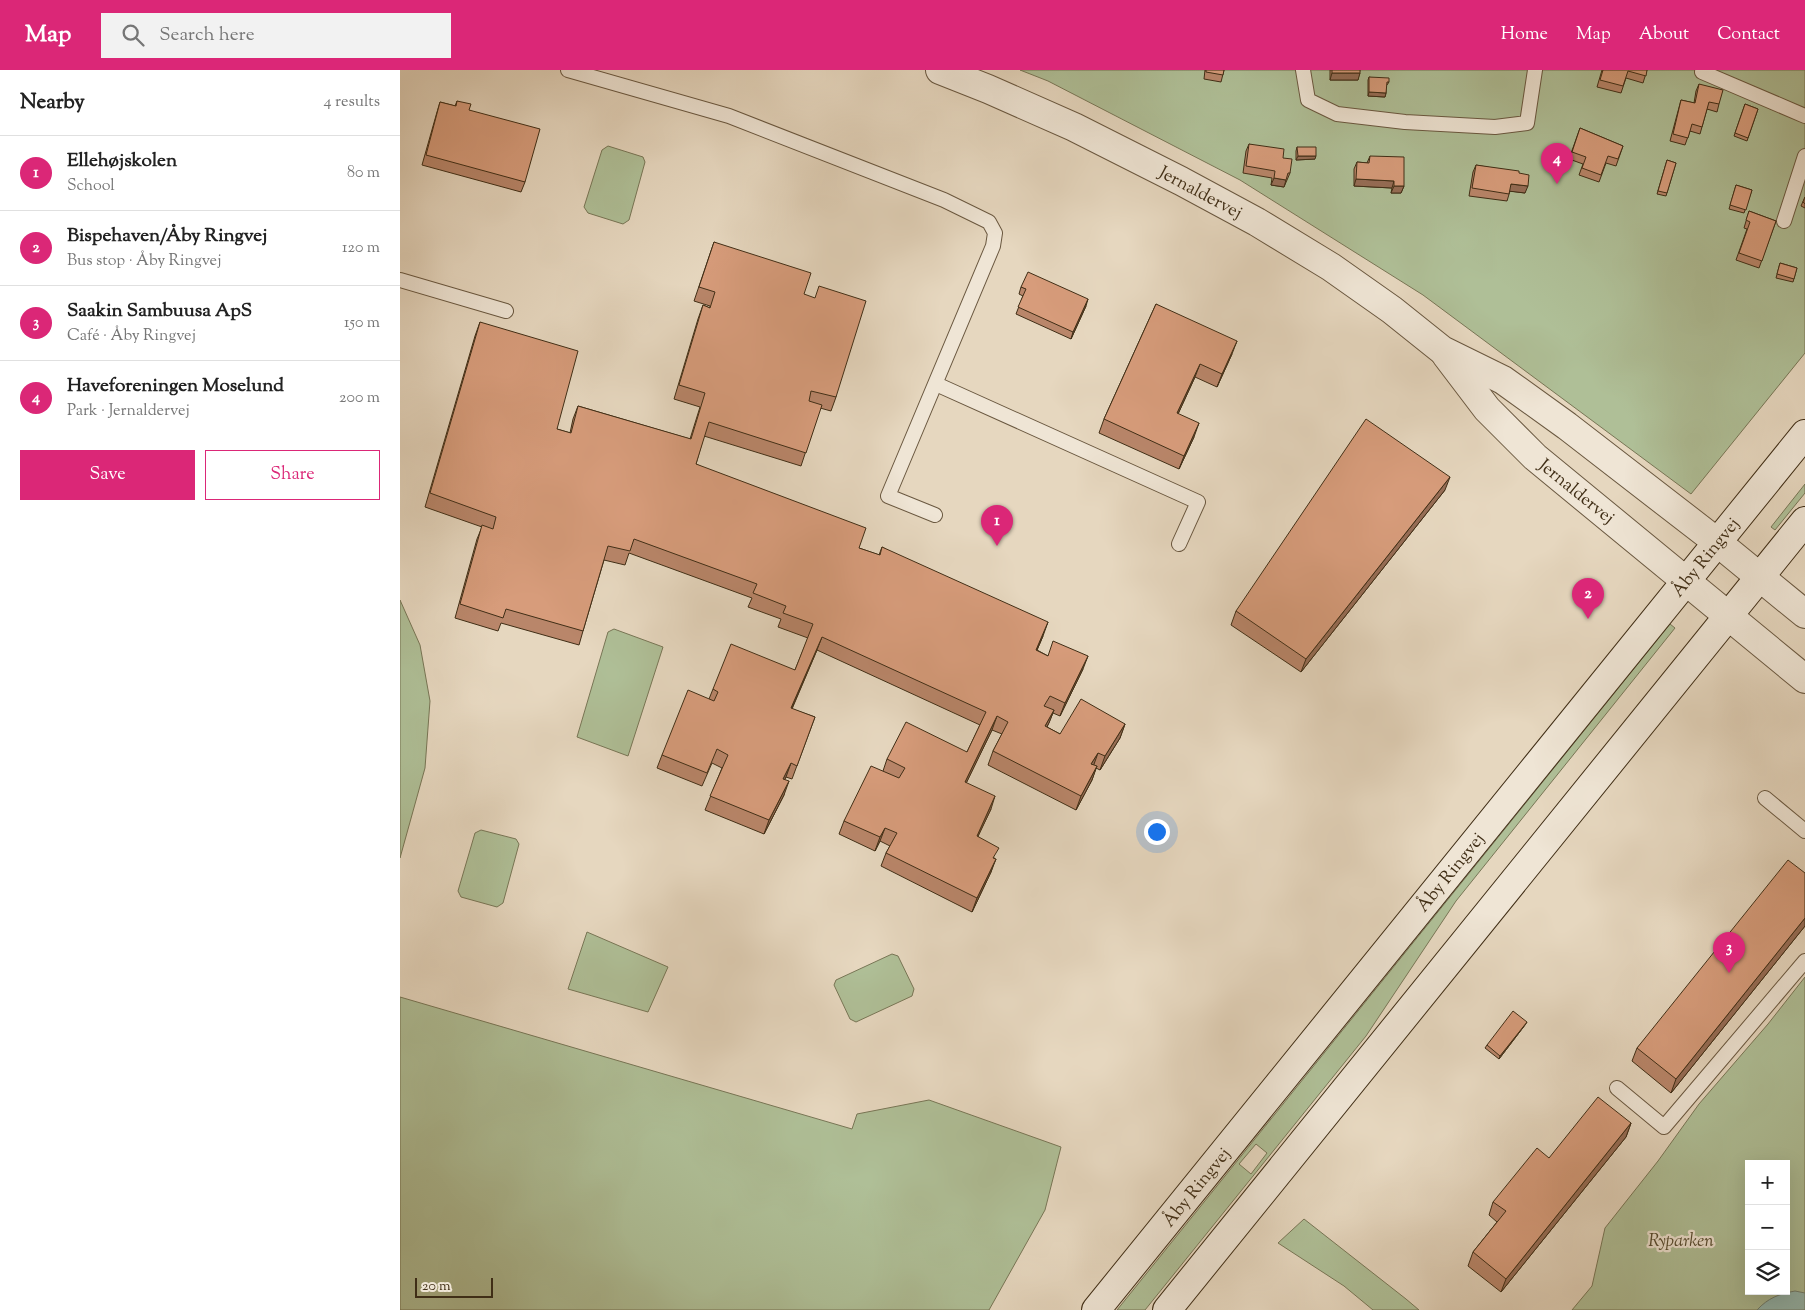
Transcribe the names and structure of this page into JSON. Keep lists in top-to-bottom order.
{
  "streets": {
    "main road": ["Jernaldervej", "Åby Ringvej"]
  },
  "crossings": [
    ["Jernaldervej", "Åby Ringvej"]
  ],
  "parks": ["Ryparken"],
  "scale_bar": "20 m",
  "page": {
    "header": "Map",
    "search": "Search here",
    "nav": [
      "Home",
      "Map",
      "About",
      "Contact"
    ],
    "heading": ["Nearby", "4 results"],
    "list": [
      {
        "mark": "1",
        "name": "Ellehøjskolen",
        "note": "School",
        "value": "80 m"
      },
      {
        "mark": "2",
        "name": "Bispehaven/Åby Ringvej",
        "note": "Bus stop · Åby Ringvej",
        "value": "120 m"
      },
      {
        "mark": "3",
        "name": "Saakin Sambuusa ApS",
        "note": "Café · Åby Ringvej",
        "value": "150 m"
      },
      {
        "mark": "4",
        "name": "Haveforeningen Moselund",
        "note": "Park · Jernaldervej",
        "value": "200 m"
      }
    ],
    "pins": [
      "4",
      "1",
      "2",
      "3"
    ],
    "buttons": ["Save", "Share"],
    "map_buttons": ["+", "−"],
    "scale": "20 m"
  }
}
